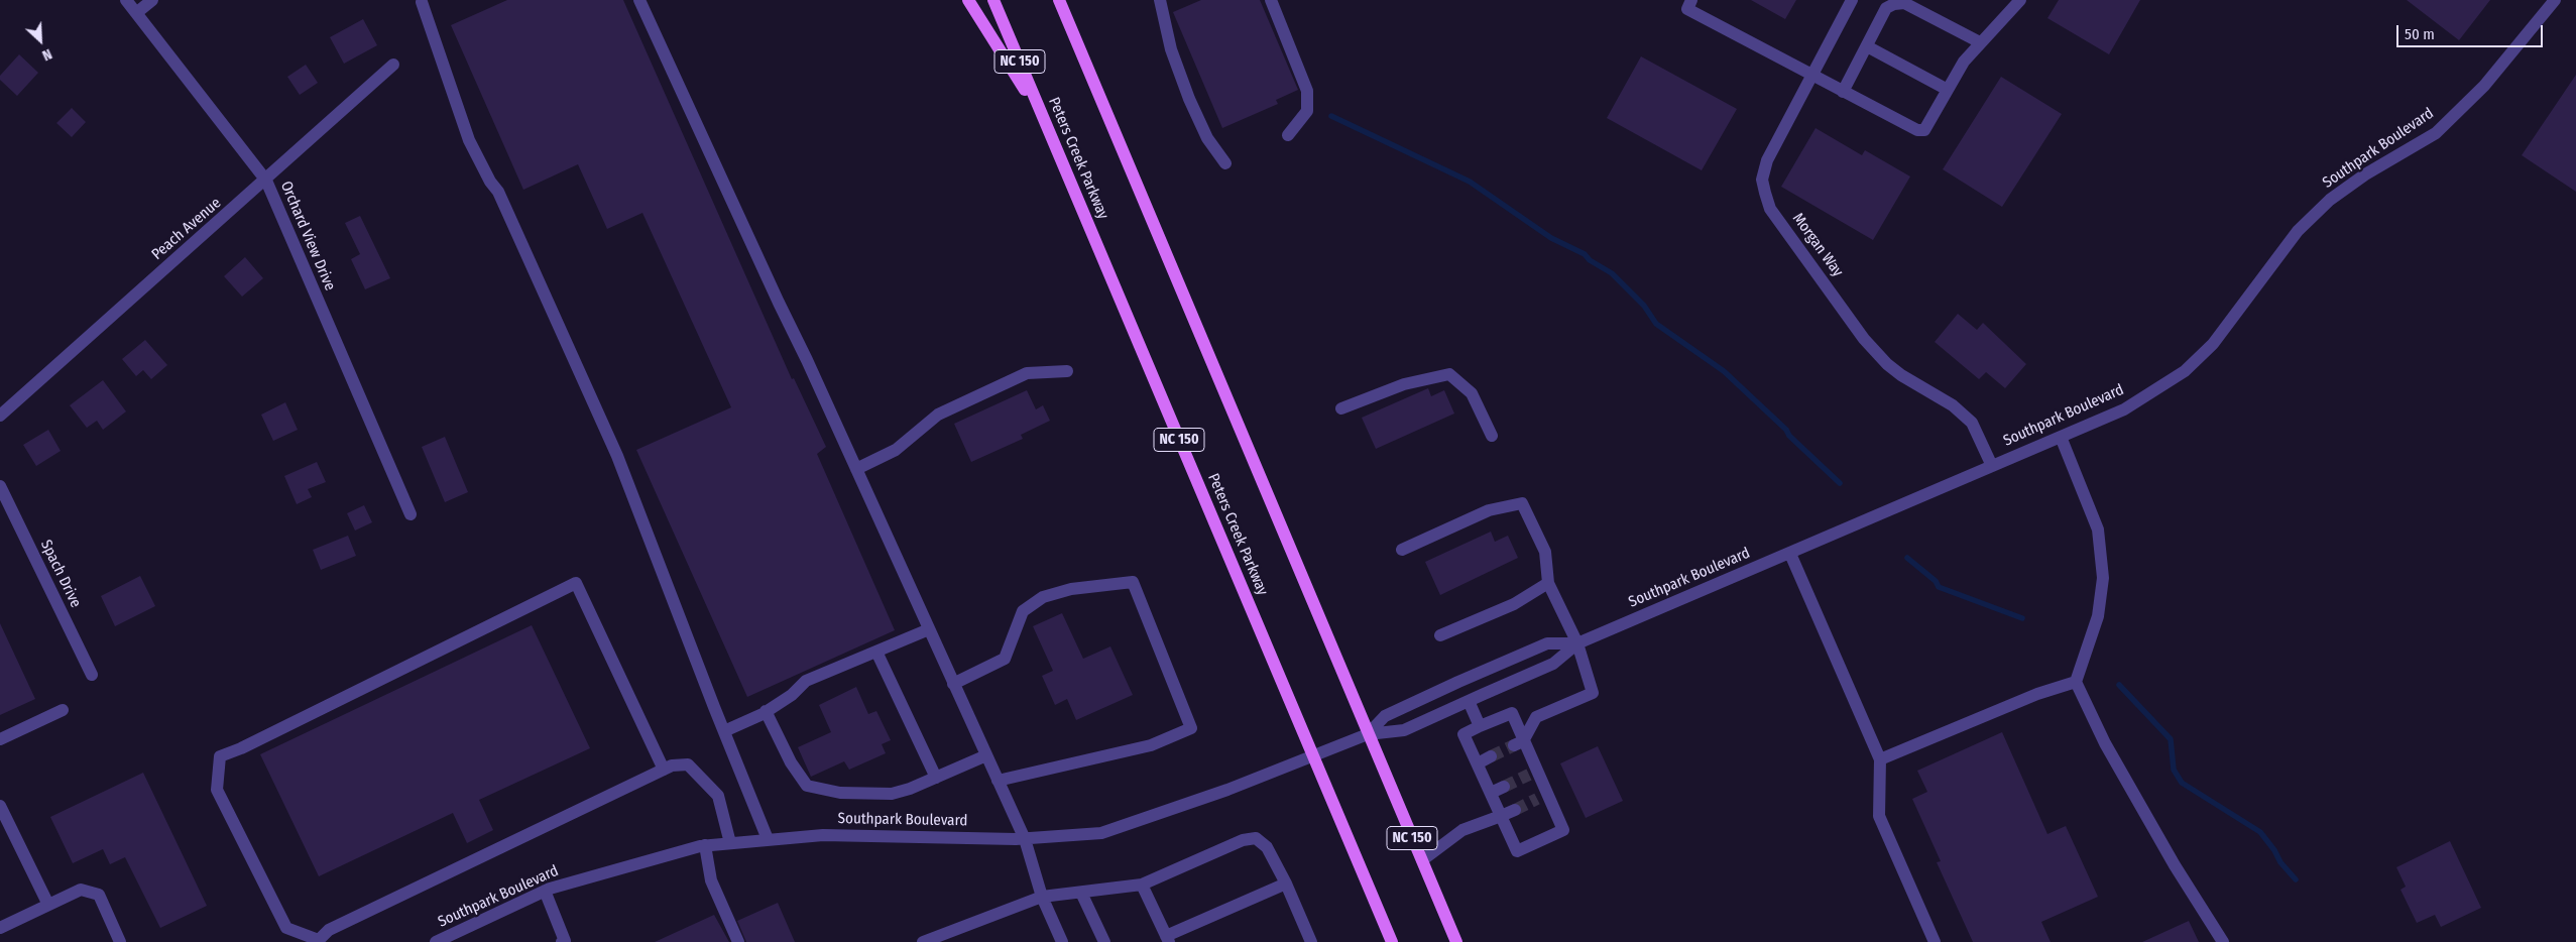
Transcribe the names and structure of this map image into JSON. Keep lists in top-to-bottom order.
{
  "streets": {
    "main road": ["NC 150", "Peters Creek Parkway"],
    "street": [
      "Southpark Boulevard",
      "Peach Avenue",
      "Orchard View Drive",
      "Morgan Way",
      "Spach Drive"
    ]
  },
  "crossings": [
    ["NC 150", "Southpark Boulevard"],
    ["Southpark Boulevard", "Peters Creek Parkway"],
    ["Southpark Boulevard", "Morgan Way"],
    ["Peach Avenue", "Orchard View Drive"]
  ],
  "scale_bar": "50 m",
  "north": "bottom right"
}
